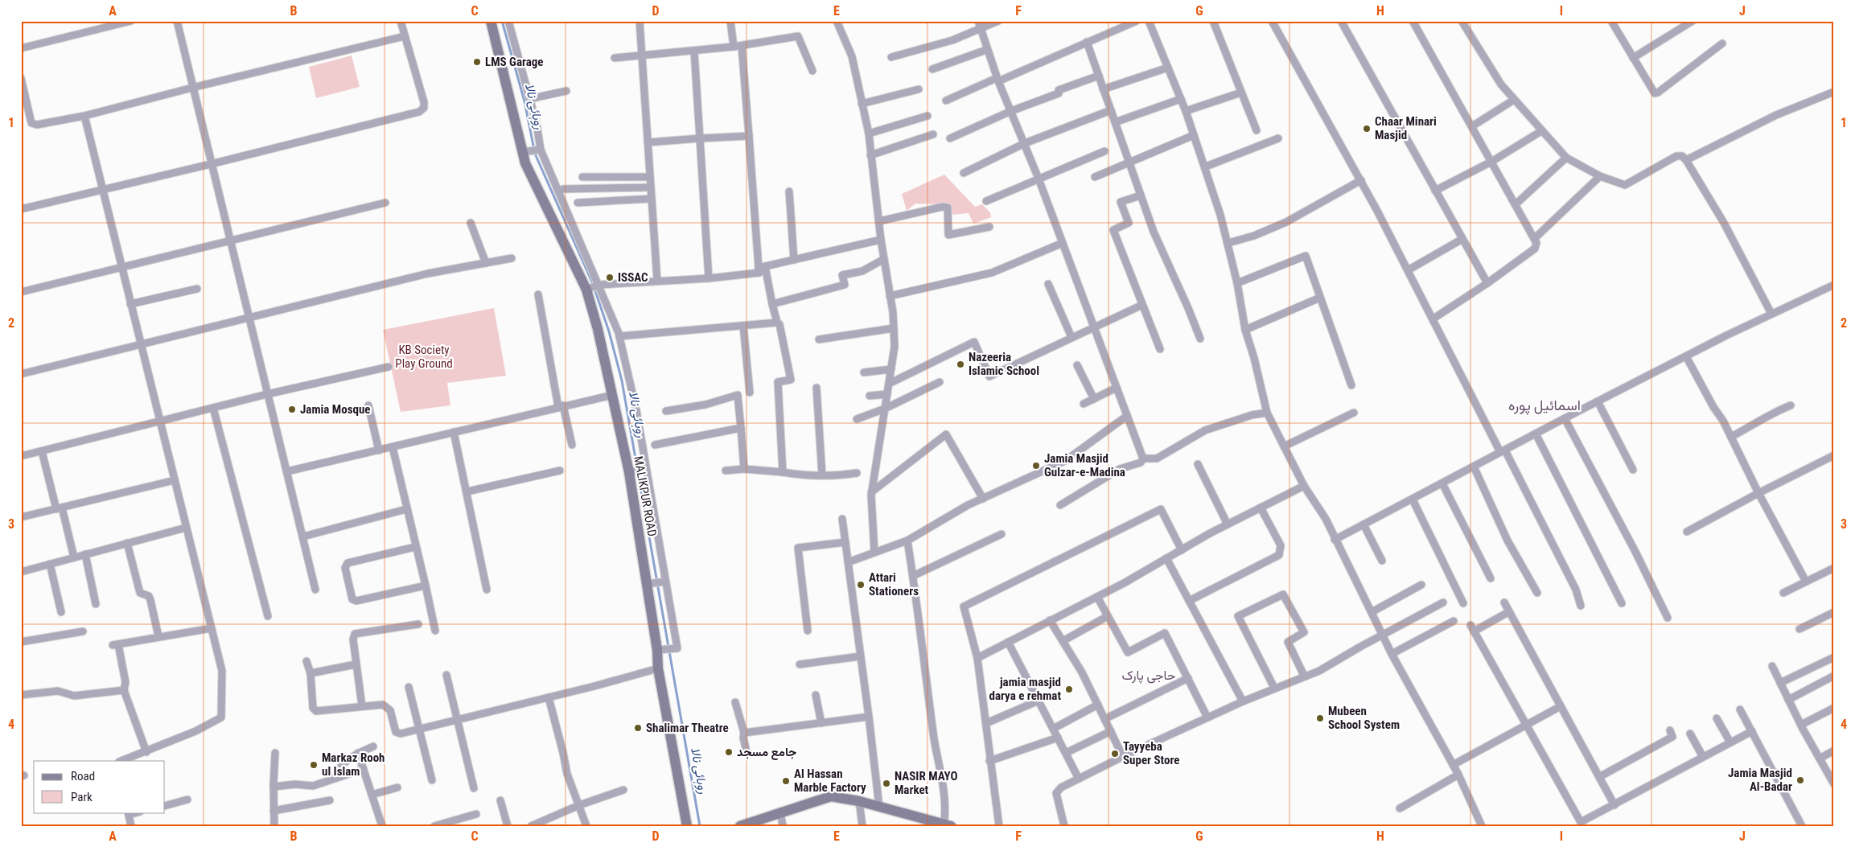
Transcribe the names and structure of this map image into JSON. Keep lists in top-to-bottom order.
{
  "streets": {
    "street": ["MALIKPUR ROAD"]
  },
  "districts": ["اسمائیل پورہ", "حاجی پارک"],
  "water": ["روہائی نالا"],
  "parks": ["KB Society Play Ground"],
  "places": [
    "LMS Garage",
    "Chaar Minari Masjid",
    "ISSAC",
    "Nazeeria Islamic School",
    "Jamia Mosque",
    "Jamia Masjid Gulzar-e-Madina",
    "Attari Stationers",
    "jamia masjid darya e rehmat",
    "Mubeen School System",
    "Shalimar Theatre",
    "جامع مسجد",
    "Tayyeba Super Store",
    "Markaz Rooh ul Islam",
    "Jamia Masjid Al-Badar",
    "Al Hassan Marble Factory",
    "NASIR MAYO Market"
  ],
  "legend": ["Road", "Park"],
  "grid": {
    "columns": [
      "A",
      "B",
      "C",
      "D",
      "E",
      "F",
      "G",
      "H",
      "I",
      "J"
    ],
    "rows": [
      "1",
      "2",
      "3",
      "4"
    ]
  }
}
